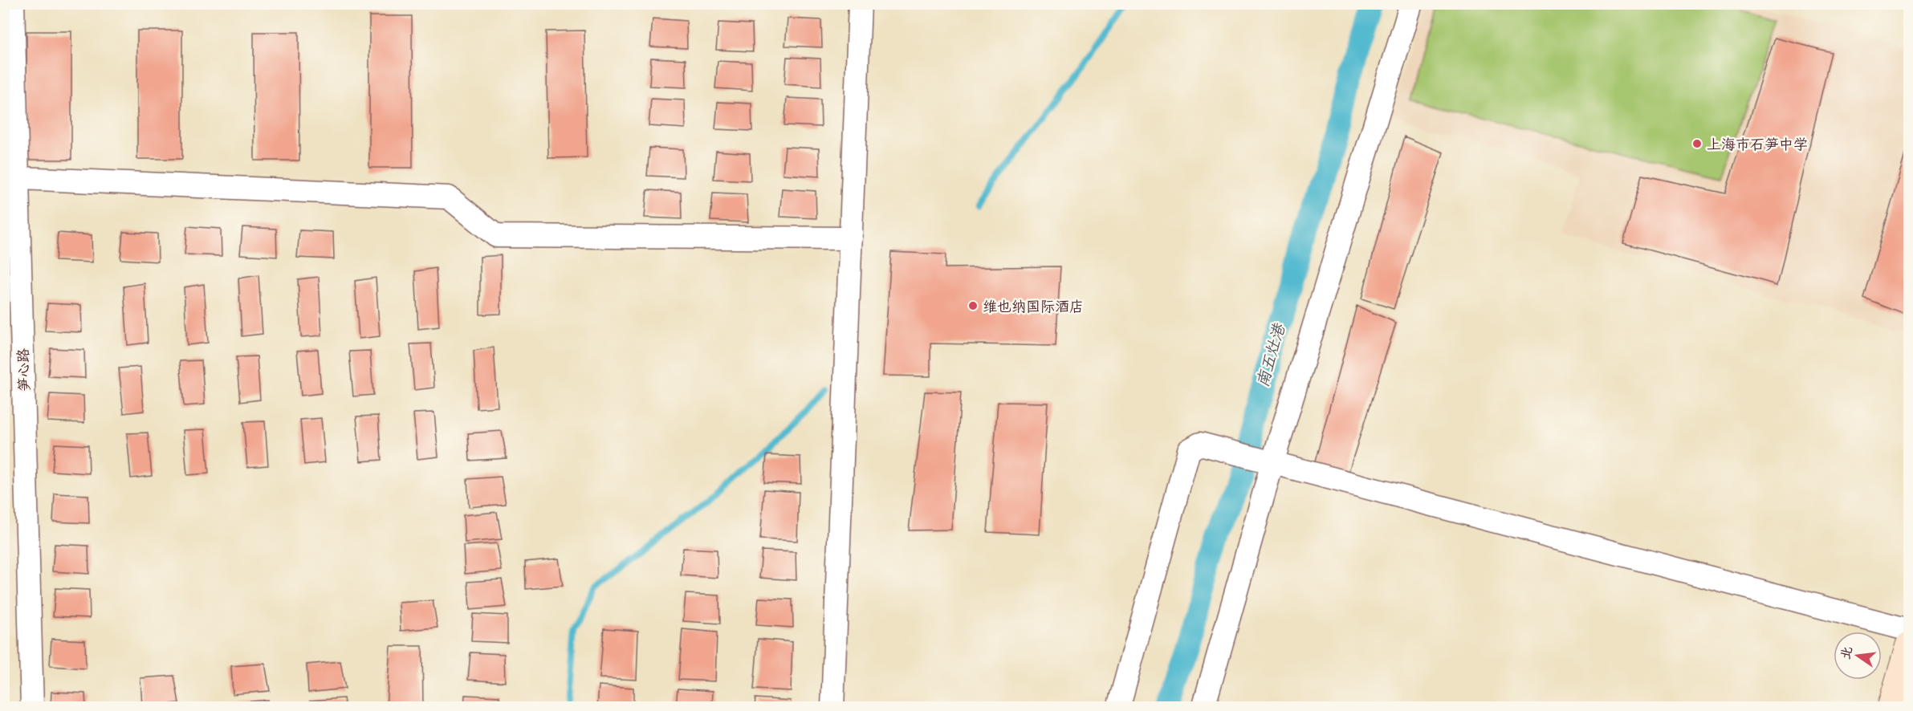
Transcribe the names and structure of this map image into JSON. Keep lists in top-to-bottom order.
{
  "streets": {
    "street": ["笋心路"]
  },
  "water": ["南五灶港"],
  "places": ["上海市石笋中学", "维也纳国际酒店"],
  "north": "left"
}
